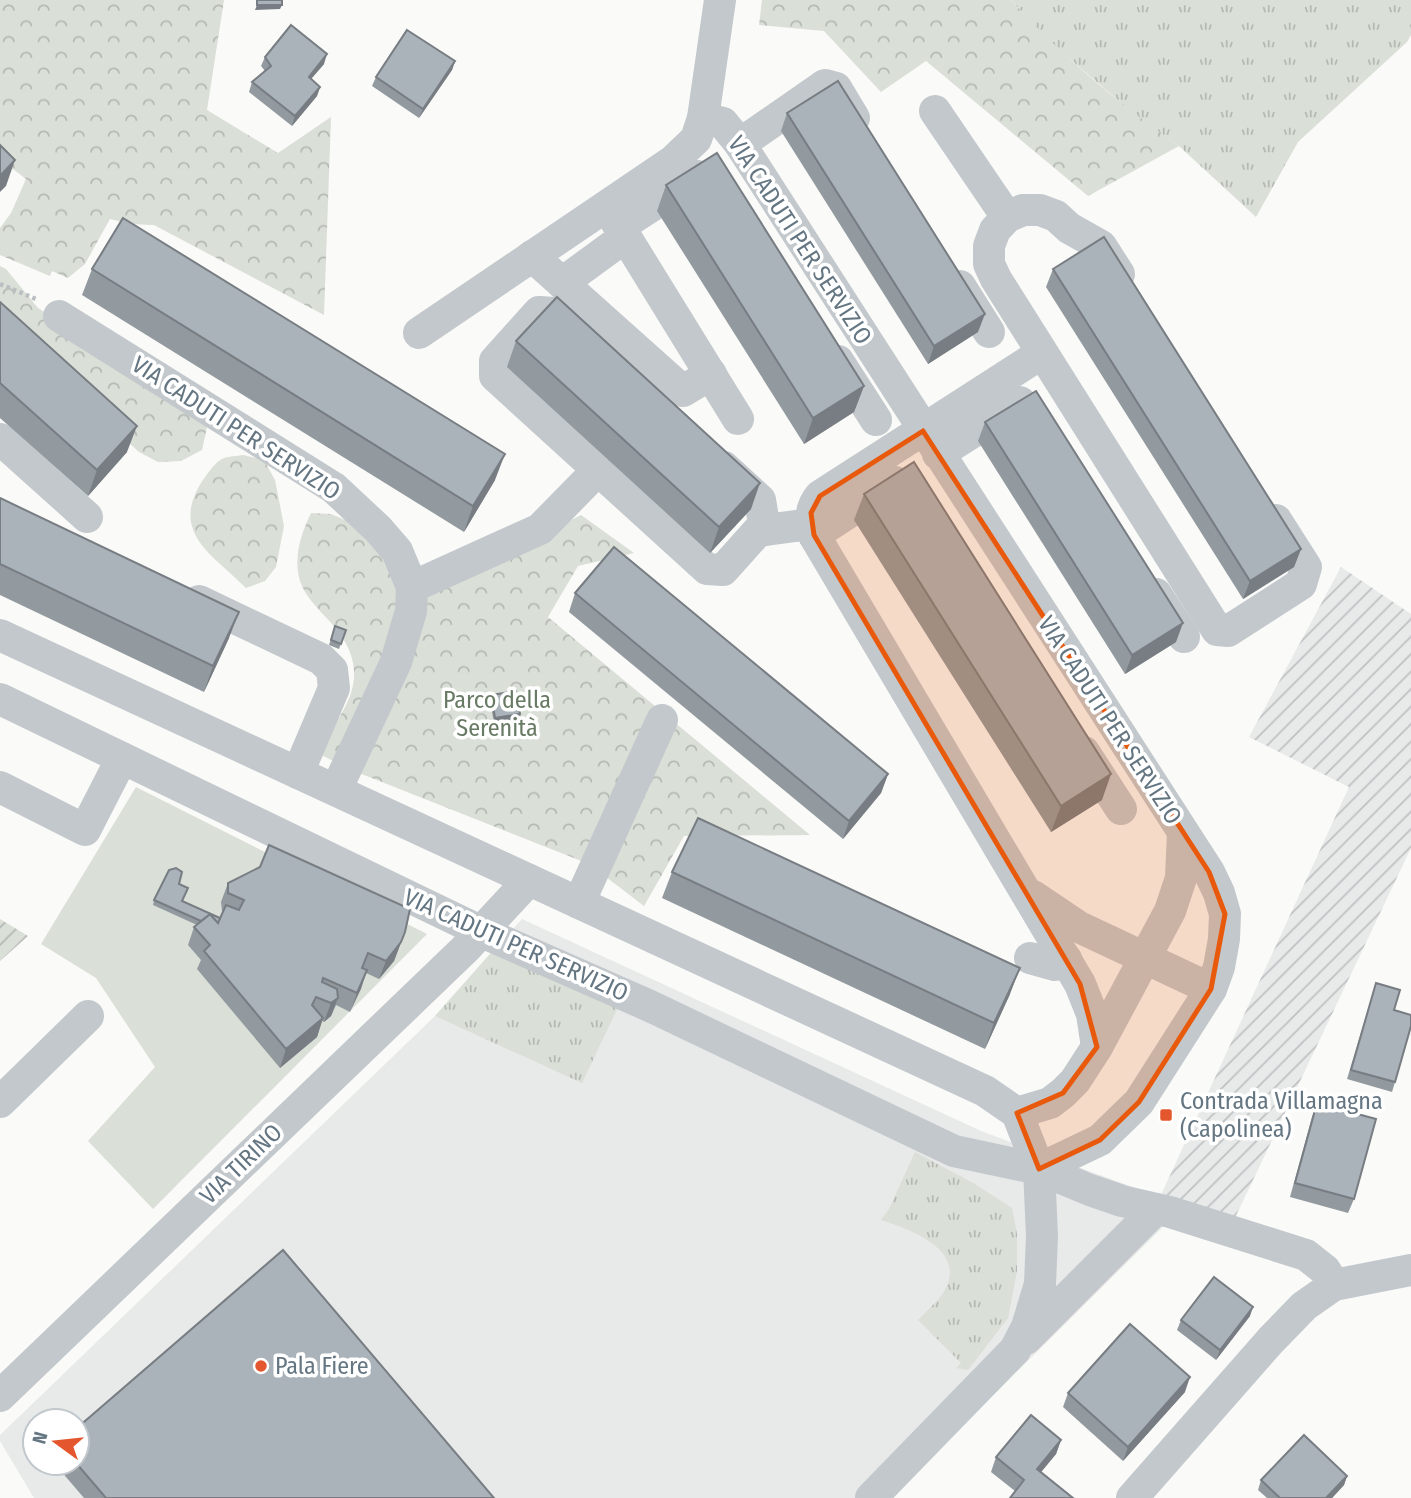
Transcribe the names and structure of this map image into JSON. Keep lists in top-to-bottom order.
{
  "streets": {
    "street": ["VIA CADUTI PER SERVIZIO", "VIA TIRINO"]
  },
  "crossings": [
    ["VIA CADUTI PER SERVIZIO", "VIA TIRINO"]
  ],
  "parks": ["Parco della Serenità"],
  "places": {
    "transit": ["Contrada Villamagna (Capolinea)"],
    "other": ["Pala Fiere"]
  },
  "north": "left"
}
